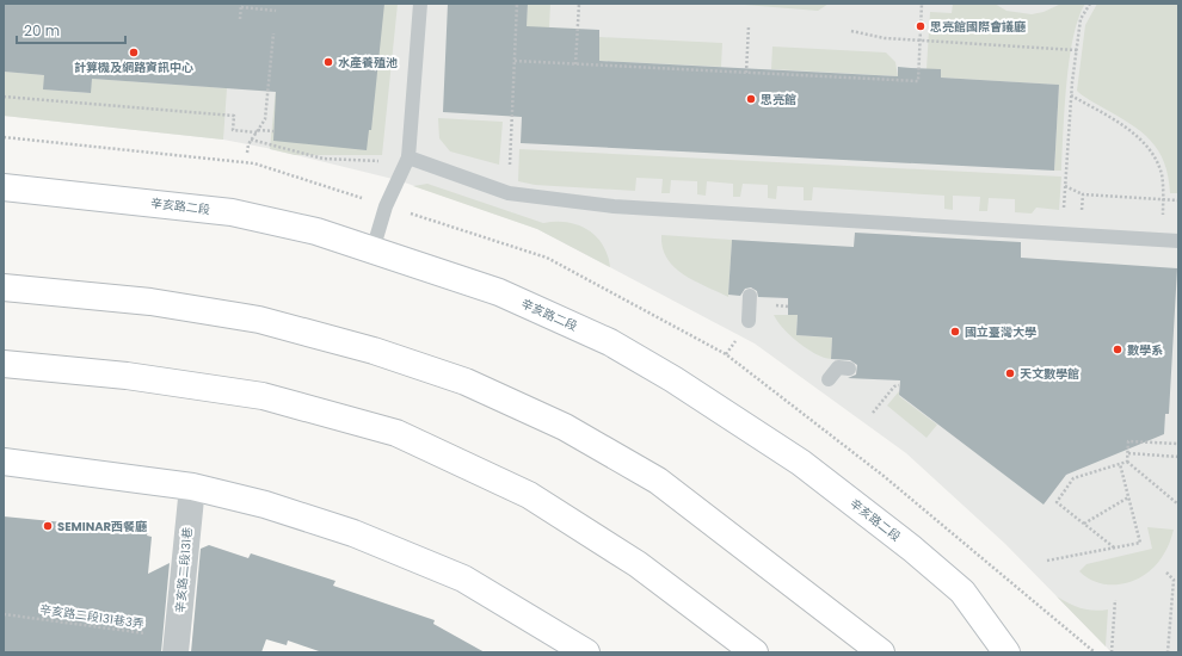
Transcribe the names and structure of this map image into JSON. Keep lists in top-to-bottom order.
{
  "streets": {
    "main road": ["辛亥路二段"],
    "street": ["辛亥路二段131巷"],
    "path": ["辛亥路二段131巷3弄"]
  },
  "crossings": [
    ["辛亥路二段131巷", "辛亥路二段131巷3弄"]
  ],
  "places": [
    "思亮館國際會議廳",
    "計算機及網路資訊中心",
    "水產養殖池",
    "思亮館",
    "國立臺灣大學",
    "數學系",
    "天文數學館",
    "SEMINAR西餐廳"
  ],
  "scale_bar": "20 m"
}
